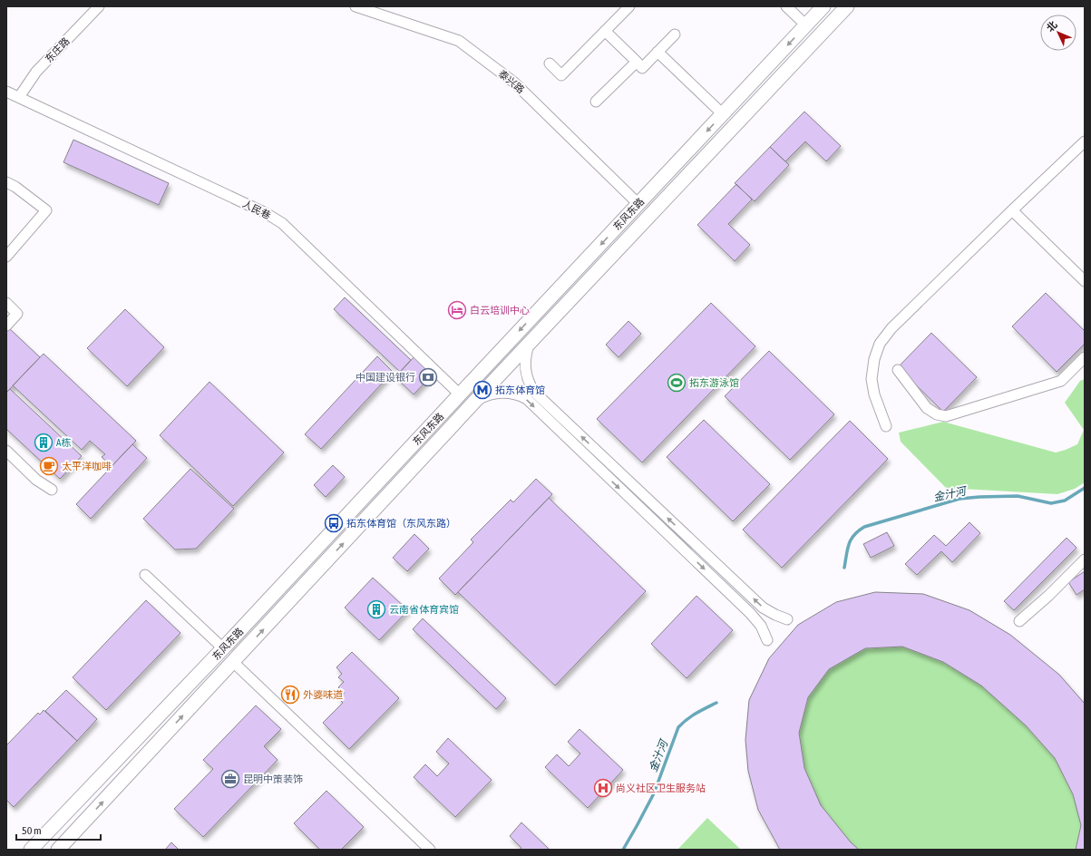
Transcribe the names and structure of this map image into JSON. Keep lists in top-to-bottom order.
{
  "streets": {
    "main road": ["东风东路"],
    "street": ["东庄路", "泰兴路", "人民巷"]
  },
  "crossings": [
    ["东庄路", "人民巷"],
    ["泰兴路", "东风东路"],
    ["人民巷", "东风东路"]
  ],
  "water": ["金汁河"],
  "places": {
    "hotel": ["白云培训中心"],
    "bank": ["中国建设银行"],
    "sports": ["拓东游泳馆"],
    "metro station": ["拓东体育馆"],
    "building": ["A栋", "云南省体育宾馆"],
    "cafe": ["太平洋咖啡"],
    "bus stop": ["拓东体育馆（东风东路）"],
    "restaurant": ["外婆味道"],
    "office": ["昆明中策装饰"],
    "hospital": ["尚义社区卫生服务站"]
  },
  "scale_bar": "50 m",
  "north": "top left"
}
